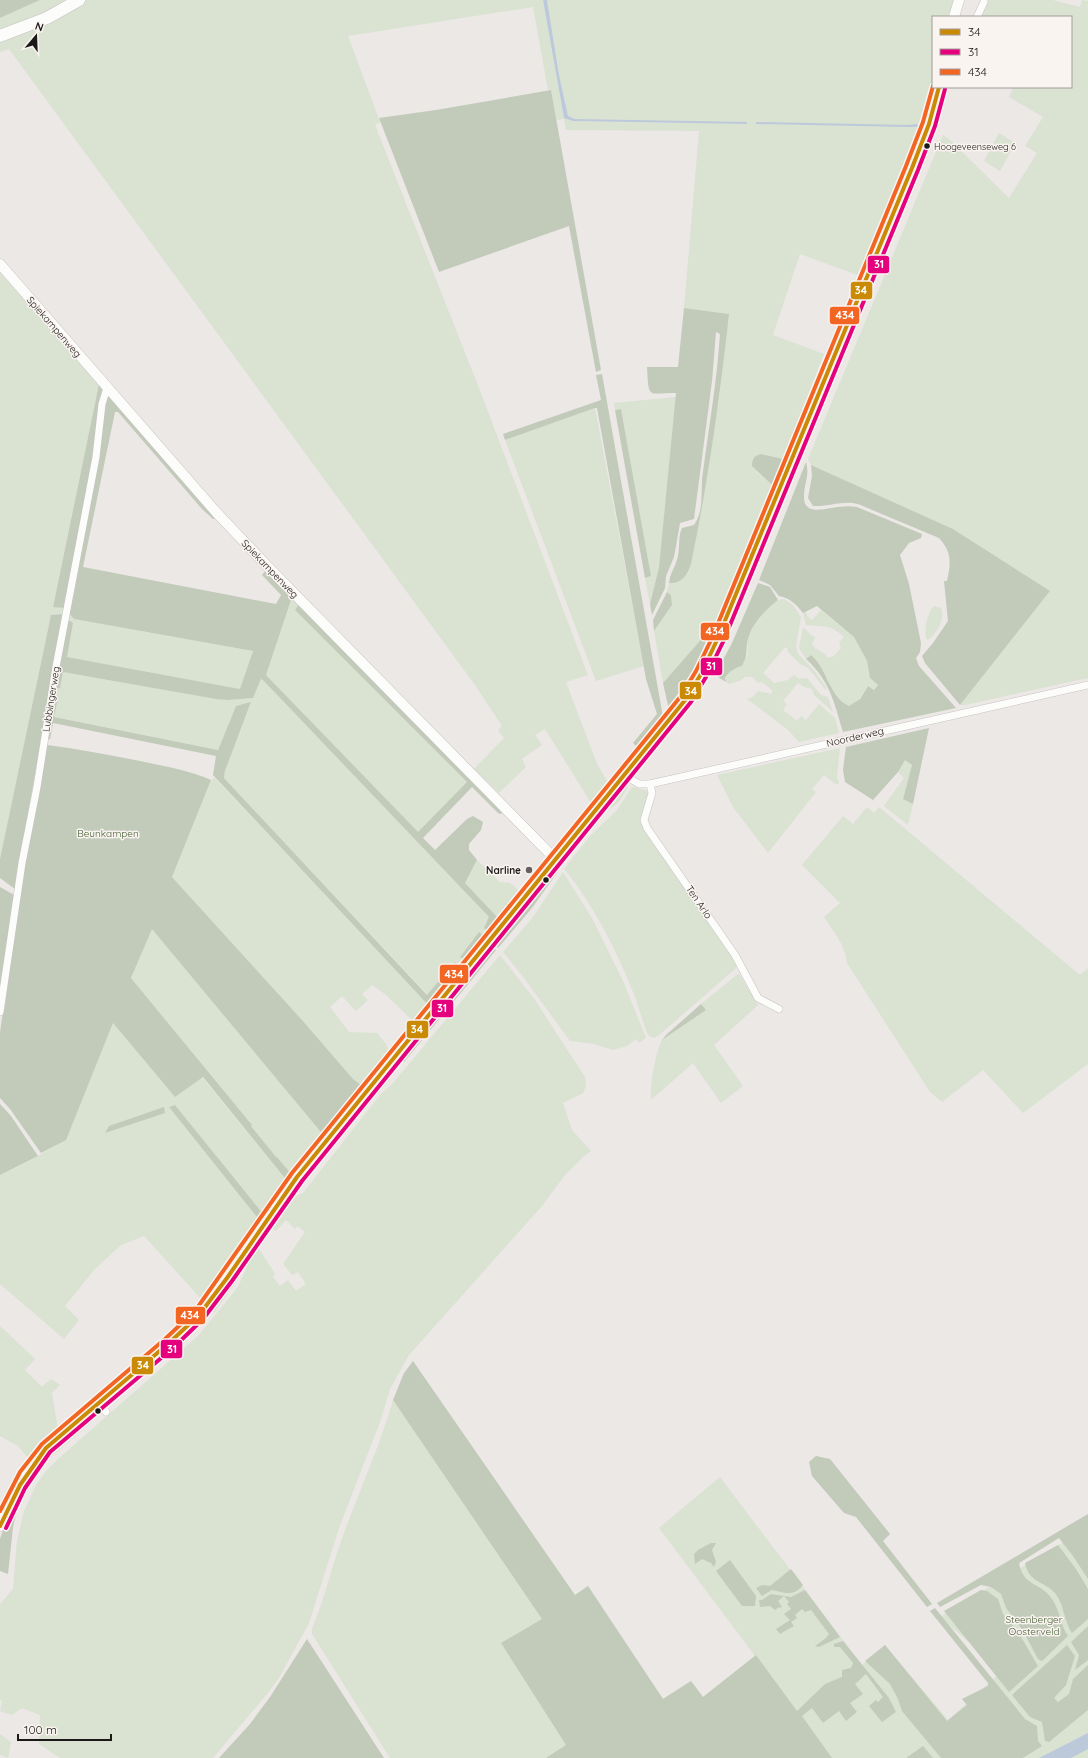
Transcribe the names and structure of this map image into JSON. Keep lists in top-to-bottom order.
{
  "streets": {
    "main road": ["Spiekampenweg"],
    "street": ["Lubbingerweg", "Noorderweg", "Ten Arlo"]
  },
  "crossings": [
    ["Spiekampenweg", "Lubbingerweg"],
    ["Noorderweg", "Ten Arlo"]
  ],
  "parks": ["Beunkampen", "Steenberger Oosterveld"],
  "places": ["Hoogeveenseweg 6", "Narline"],
  "lines": ["transit line 34", "transit line 434", "transit line 31"],
  "legend": ["34", "31", "434"],
  "scale_bar": "100 m",
  "north": "top"
}
